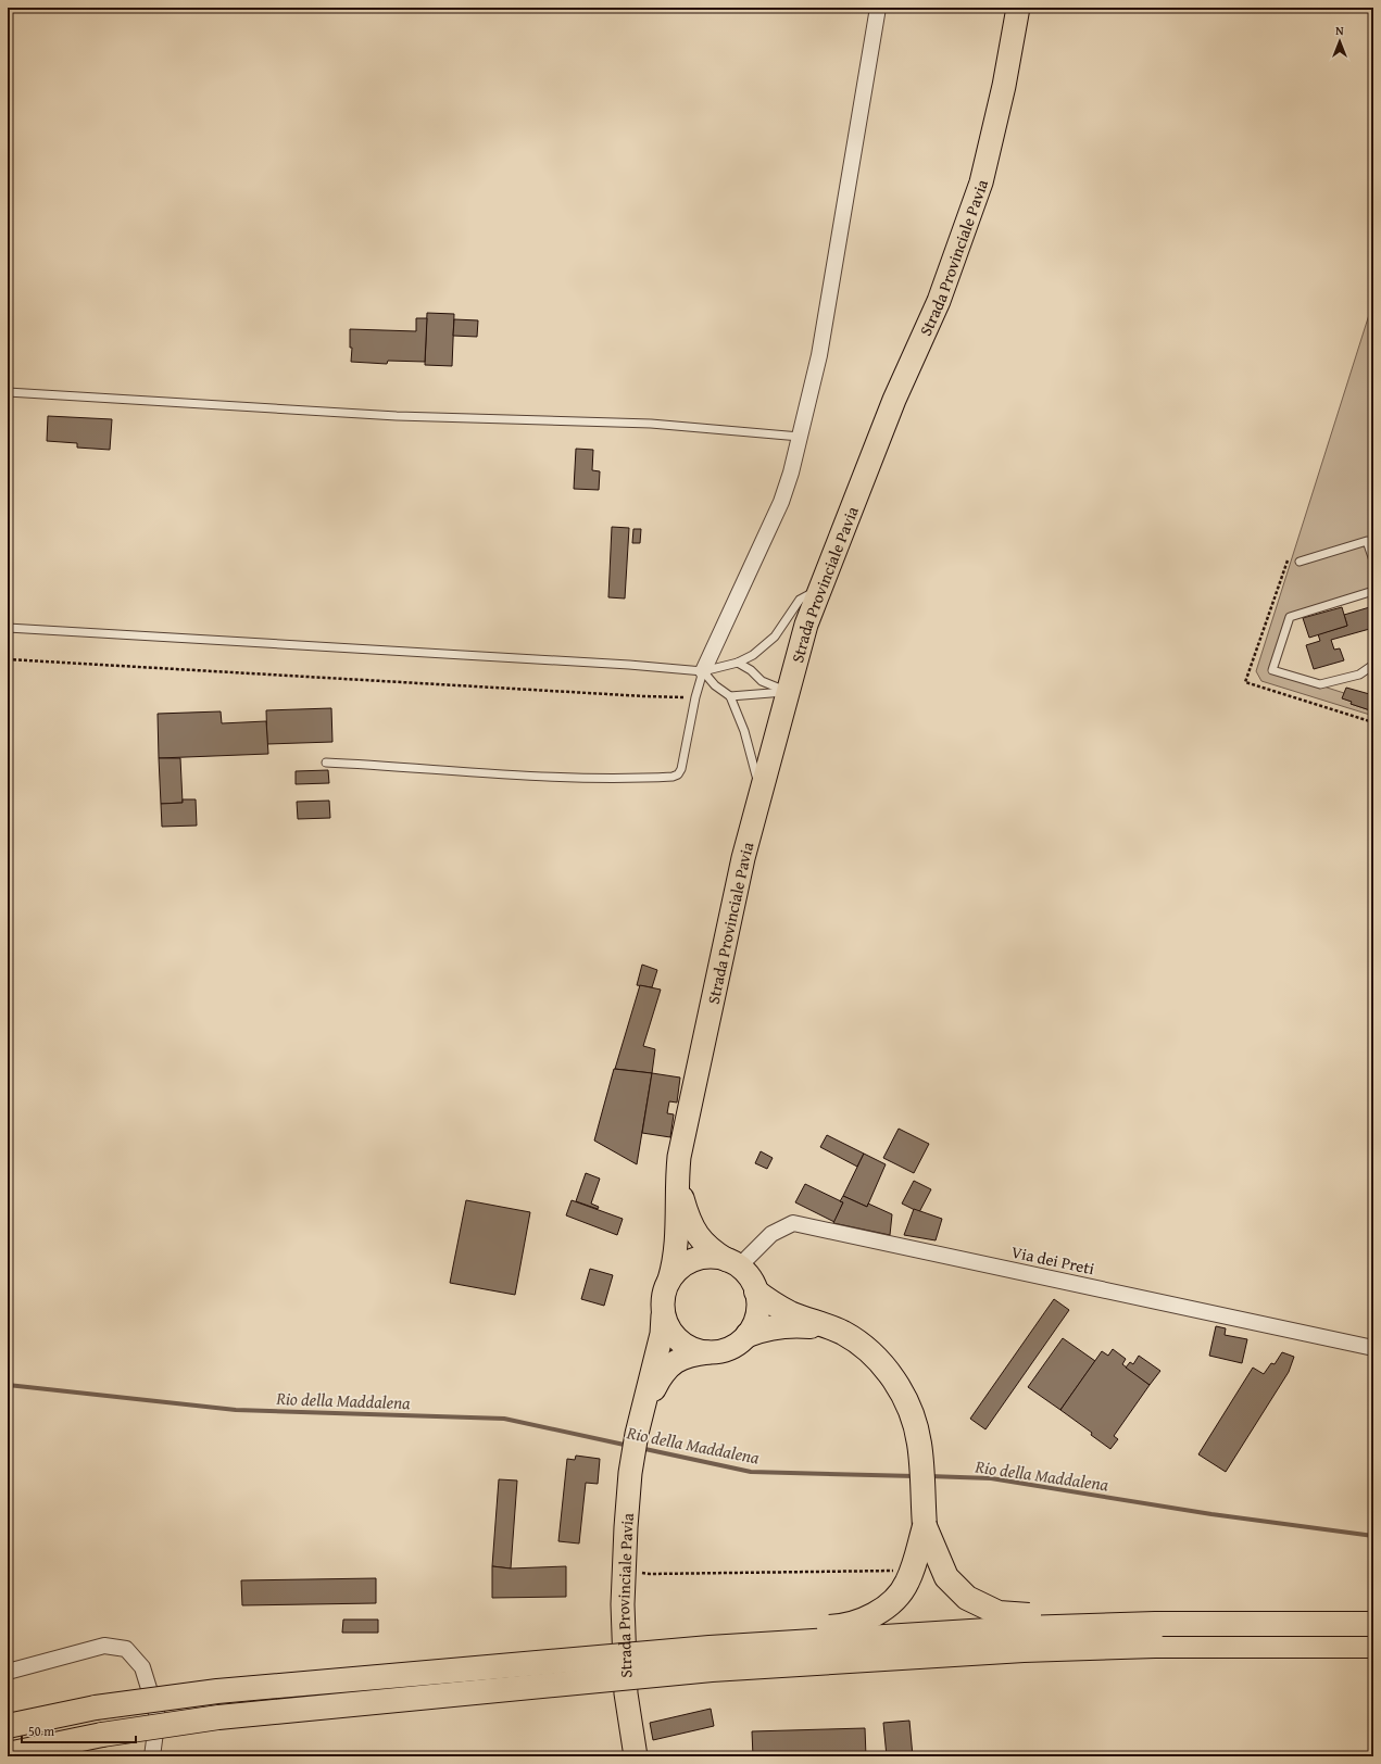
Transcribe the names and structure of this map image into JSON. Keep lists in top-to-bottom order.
{
  "streets": {
    "main road": ["Strada Provinciale Pavia"],
    "street": ["Via dei Preti"]
  },
  "crossings": [
    ["Strada Provinciale Pavia", "Via dei Preti"]
  ],
  "water": ["Rio della Maddalena"],
  "scale_bar": "50 m",
  "north": "top"
}
